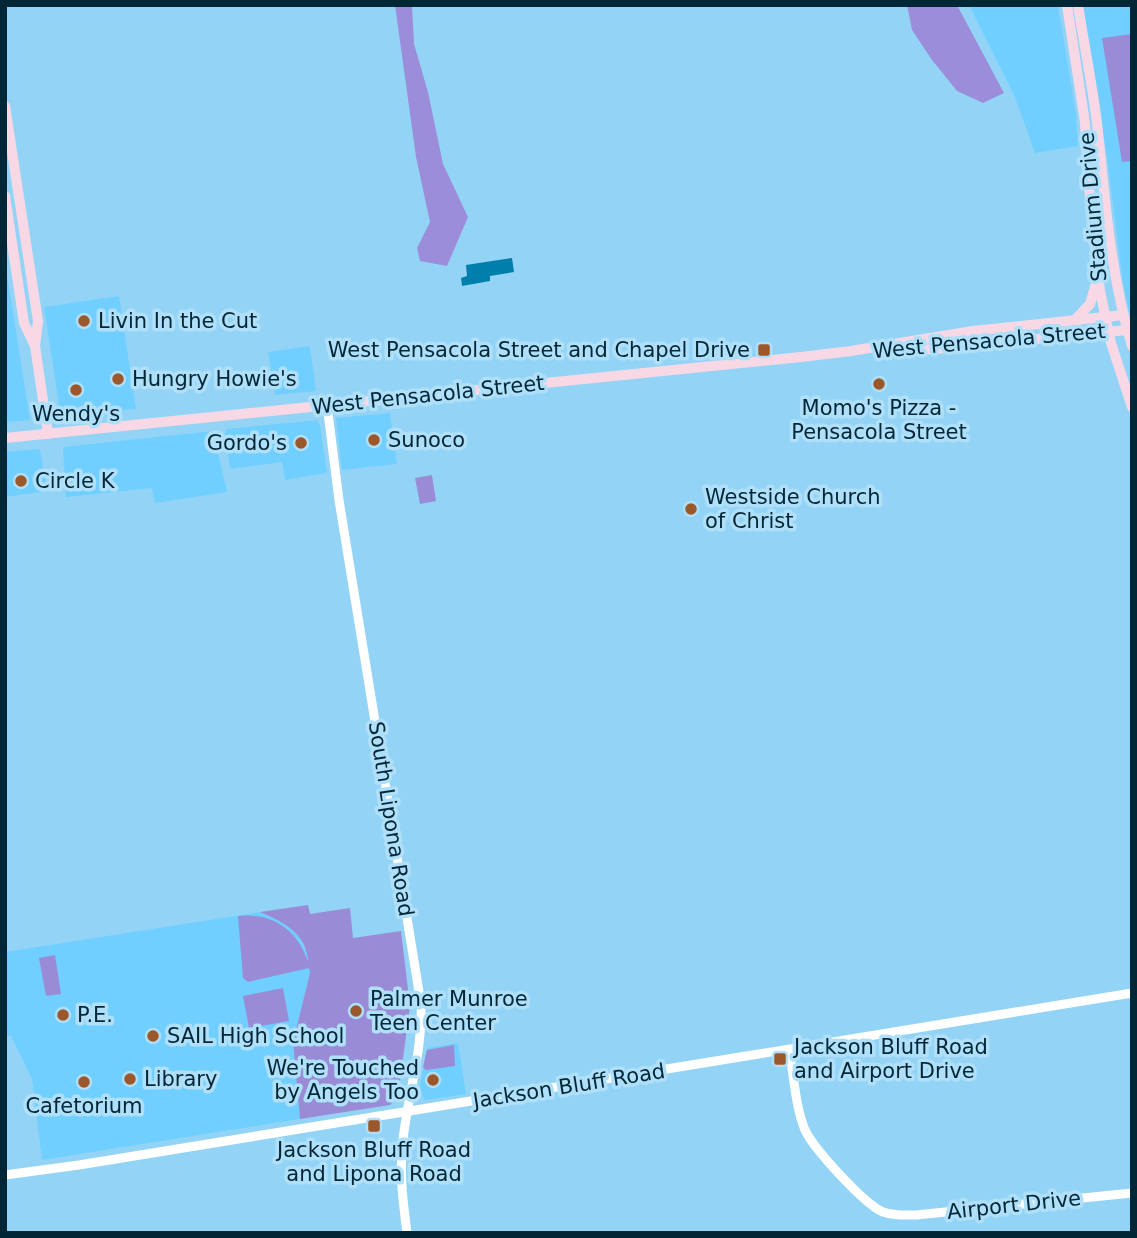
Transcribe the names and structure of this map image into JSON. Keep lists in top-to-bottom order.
{
  "streets": {
    "main road": ["Stadium Drive", "West Pensacola Street"],
    "street": ["South Lipona Road", "Jackson Bluff Road", "Airport Drive"]
  },
  "crossings": [
    ["Stadium Drive", "West Pensacola Street"],
    ["West Pensacola Street", "South Lipona Road"],
    ["South Lipona Road", "Jackson Bluff Road"],
    ["Jackson Bluff Road", "Airport Drive"]
  ],
  "places": {
    "other": [
      "Livin In the Cut",
      "Hungry Howie's",
      "Momo's Pizza - Pensacola Street",
      "Wendy's",
      "Sunoco",
      "Gordo's",
      "Circle K",
      "Westside Church of Christ",
      "Palmer Munroe Teen Center",
      "P.E.",
      "SAIL High School",
      "Library",
      "We're Touched by Angels Too",
      "Cafetorium"
    ],
    "transit": ["West Pensacola Street and Chapel Drive", "Jackson Bluff Road and Airport Drive", "Jackson Bluff Road and Lipona Road"]
  }
}
